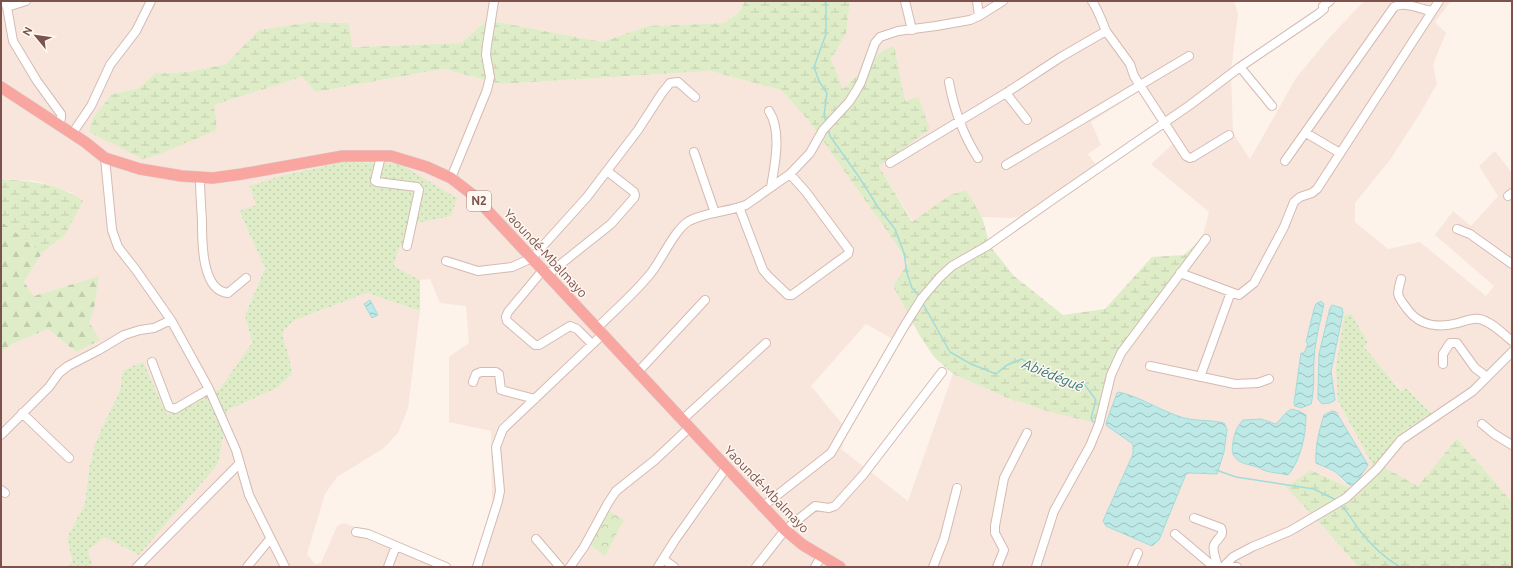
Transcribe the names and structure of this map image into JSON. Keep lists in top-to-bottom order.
{
  "streets": {
    "highway": ["N2", "Yaoundé-Mbalmayo"]
  },
  "water": ["Abiédégué"],
  "north": "top left"
}
